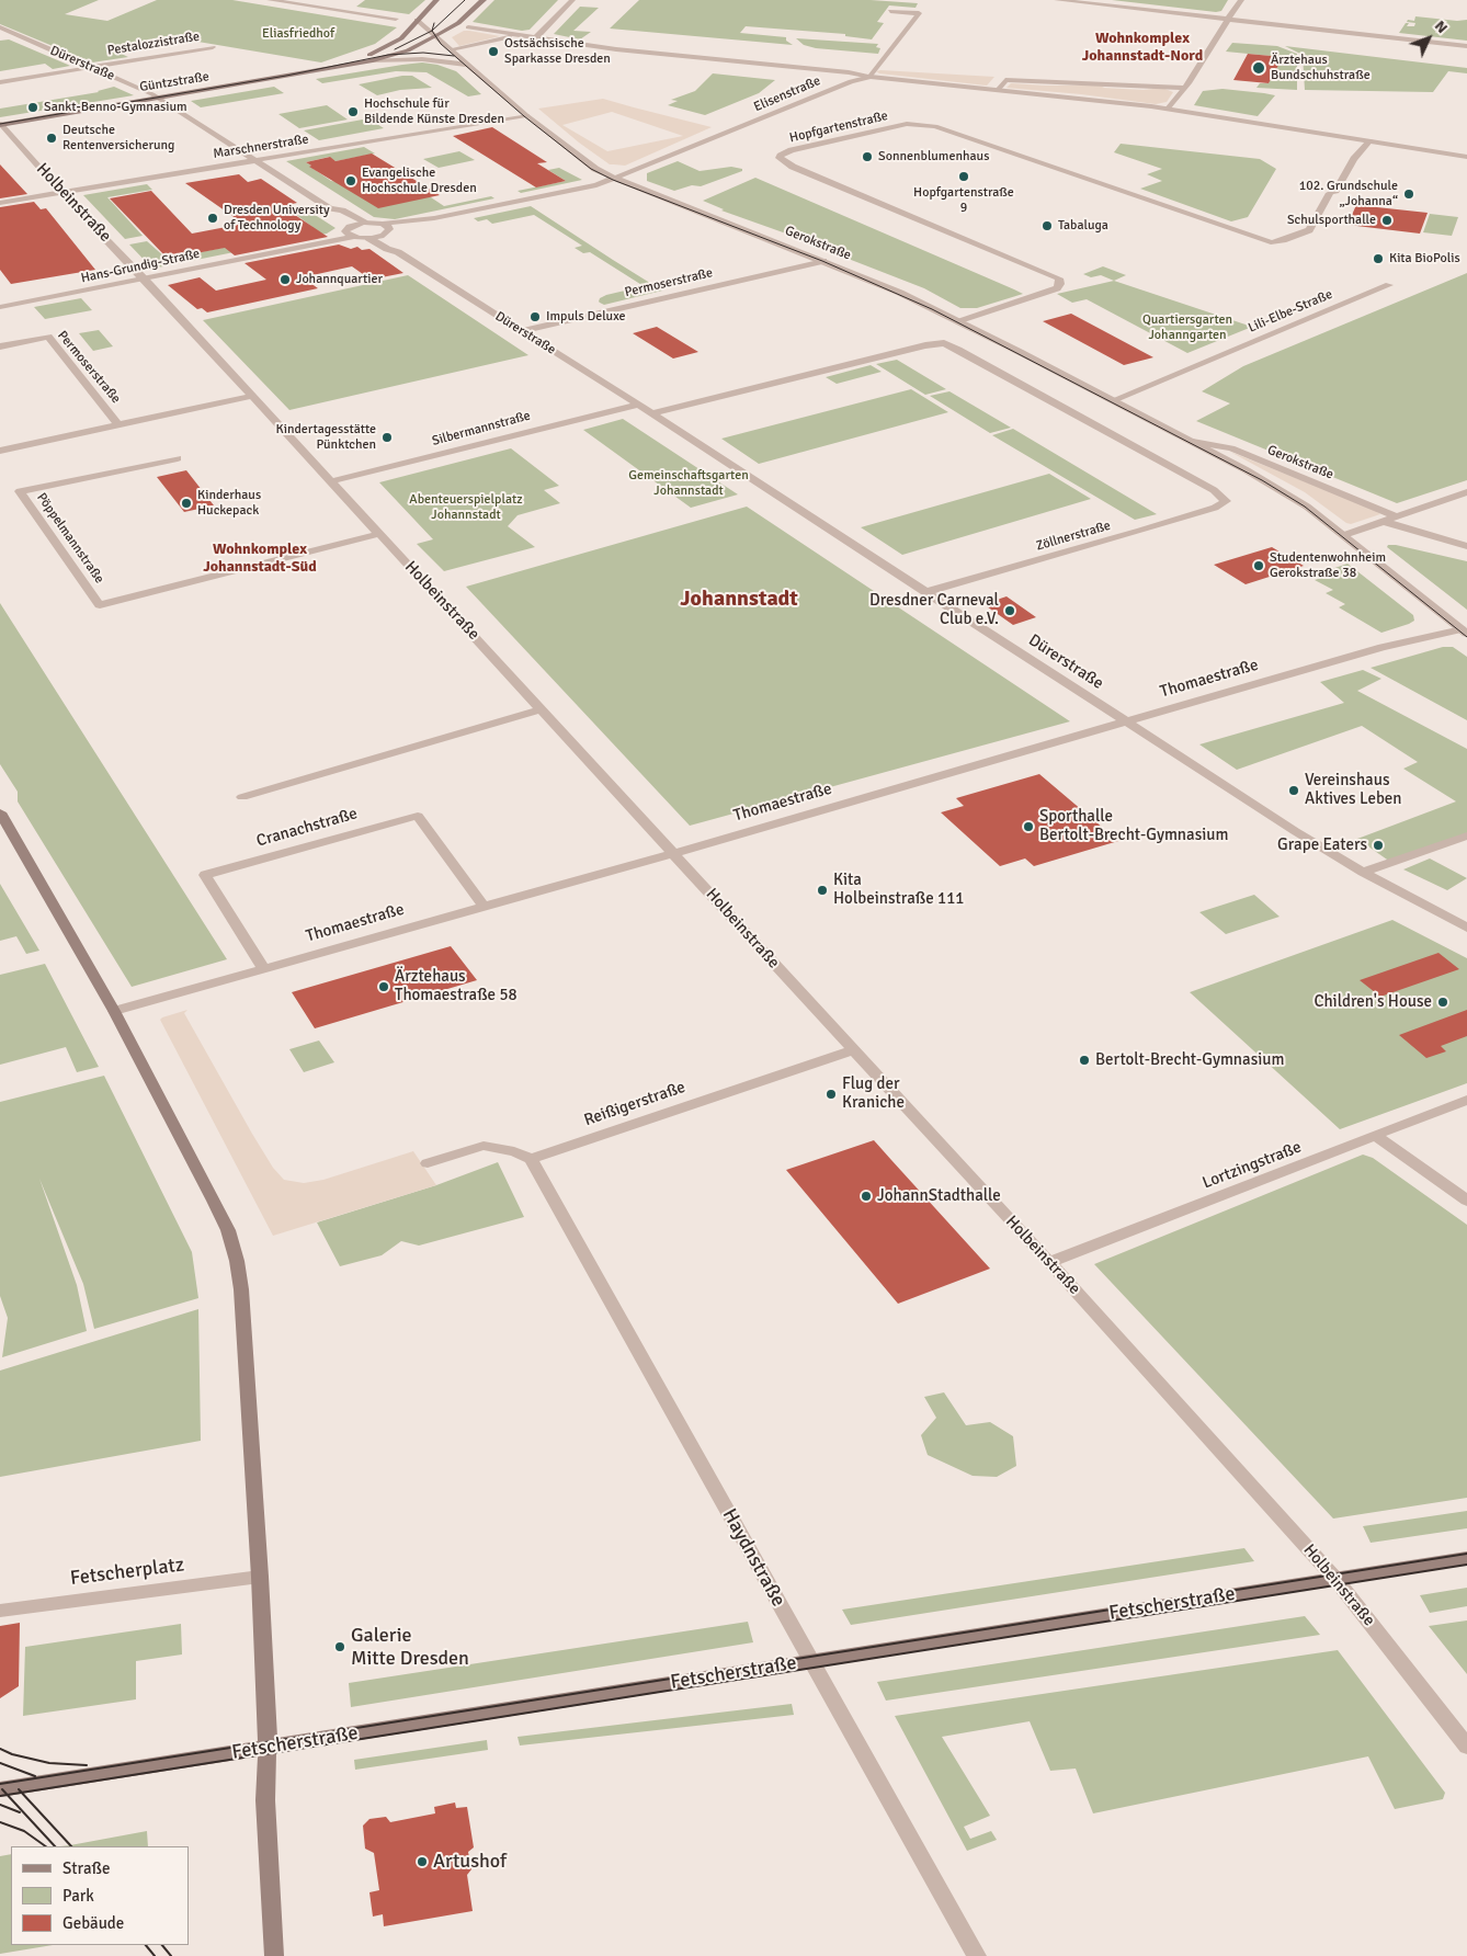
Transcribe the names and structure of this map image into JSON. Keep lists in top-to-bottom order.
{
  "streets": {
    "main road": ["Güntzstraße", "Fetscherstraße"],
    "street": [
      "Pestalozzistraße",
      "Dürerstraße",
      "Elisenstraße",
      "Hopfgartenstraße",
      "Marschnerstraße",
      "Holbeinstraße",
      "Gerokstraße",
      "Hans-Grundig-Straße",
      "Permoserstraße",
      "Lili-Elbe-Straße",
      "Silbermannstraße",
      "Zöllnerstraße",
      "Pöppelmannstraße",
      "Thomaestraße",
      "Cranachstraße",
      "Reißigerstraße",
      "Lortzingstraße",
      "Haydnstraße",
      "Fetscherplatz"
    ]
  },
  "crossings": [
    ["Pestalozzistraße", "Dürerstraße"],
    ["Dürerstraße", "Güntzstraße"],
    ["Dürerstraße", "Marschnerstraße"],
    ["Dürerstraße", "Hans-Grundig-Straße"],
    ["Dürerstraße", "Permoserstraße"],
    ["Dürerstraße", "Silbermannstraße"],
    ["Dürerstraße", "Zöllnerstraße"],
    ["Dürerstraße", "Thomaestraße"],
    ["Güntzstraße", "Holbeinstraße"],
    ["Güntzstraße", "Gerokstraße"],
    ["Elisenstraße", "Gerokstraße"],
    ["Hopfgartenstraße", "Gerokstraße"],
    ["Marschnerstraße", "Holbeinstraße"],
    ["Marschnerstraße", "Gerokstraße"],
    ["Holbeinstraße", "Hans-Grundig-Straße"],
    ["Holbeinstraße", "Permoserstraße"],
    ["Holbeinstraße", "Silbermannstraße"],
    ["Holbeinstraße", "Pöppelmannstraße"],
    ["Holbeinstraße", "Thomaestraße"],
    ["Holbeinstraße", "Reißigerstraße"],
    ["Holbeinstraße", "Lortzingstraße"],
    ["Holbeinstraße", "Fetscherstraße"],
    ["Gerokstraße", "Permoserstraße"],
    ["Gerokstraße", "Lili-Elbe-Straße"],
    ["Gerokstraße", "Thomaestraße"],
    ["Thomaestraße", "Cranachstraße"],
    ["Reißigerstraße", "Haydnstraße"],
    ["Haydnstraße", "Fetscherstraße"]
  ],
  "districts": ["Wohnkomplex Johannstadt-Nord", "Wohnkomplex Johannstadt-Süd", "Johannstadt"],
  "parks": [
    "Eliasfriedhof",
    "Quartiersgarten Johanngarten",
    "Gemeinschaftsgarten Johannstadt",
    "Abenteuerspielplatz Johannstadt"
  ],
  "places": [
    "Ostsächsische Sparkasse Dresden",
    "Ärztehaus Bundschuhstraße",
    "Sankt-Benno-Gymnasium",
    "Hochschule für Bildende Künste Dresden",
    "Deutsche Rentenversicherung",
    "Sonnenblumenhaus",
    "Hopfgartenstraße 9",
    "Evangelische Hochschule Dresden",
    "102. Grundschule „Johanna“",
    "Dresden University of Technology",
    "Schulsporthalle",
    "Tabaluga",
    "Kita BioPolis",
    "Johannquartier",
    "Impuls Deluxe",
    "Kindertagesstätte Pünktchen",
    "Kinderhaus Huckepack",
    "Studentenwohnheim Gerokstraße 38",
    "Dresdner Carneval Club e.V.",
    "Vereinshaus Aktives Leben",
    "Sporthalle Bertolt-Brecht-Gymnasium",
    "Grape Eaters",
    "Kita Holbeinstraße 111",
    "Ärztehaus Thomaestraße 58",
    "Children's House",
    "Bertolt-Brecht-Gymnasium",
    "Flug der Kraniche",
    "JohannStadthalle",
    "Galerie Mitte Dresden",
    "Artushof"
  ],
  "legend": ["Straße", "Park", "Gebäude"],
  "north": "top right"
}
